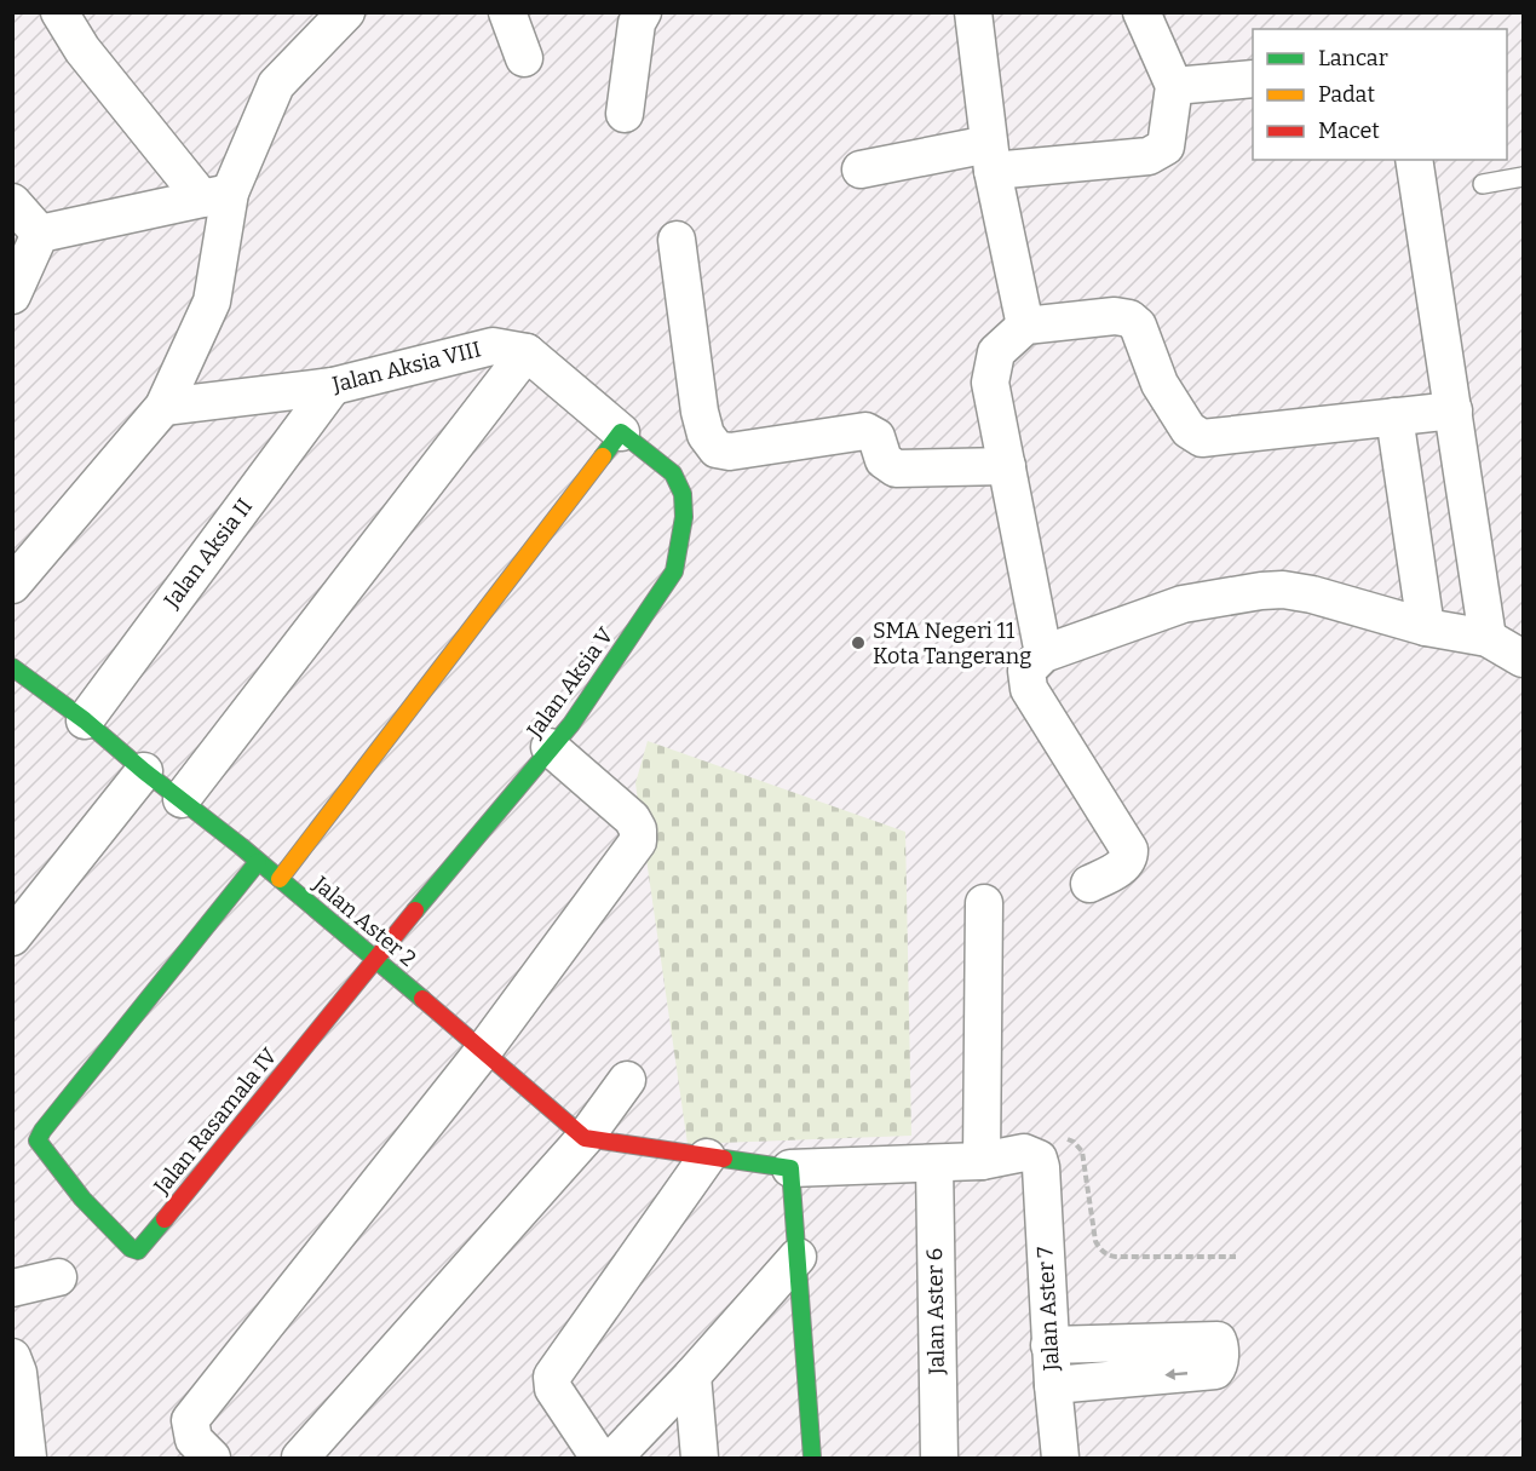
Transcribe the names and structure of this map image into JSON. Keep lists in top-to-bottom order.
{
  "streets": {
    "street": [
      "Jalan Aksia VIII",
      "Jalan Aksia II",
      "Jalan Aksia V",
      "Jalan Aster 2",
      "Jalan Rasamala IV",
      "Jalan Aster 7",
      "Jalan Aster 6"
    ]
  },
  "crossings": [
    ["Jalan Aksia VIII", "Jalan Aksia II"],
    ["Jalan Aksia II", "Jalan Aster 2"],
    ["Jalan Aksia V", "Jalan Aster 2"],
    ["Jalan Aksia V", "Jalan Rasamala IV"],
    ["Jalan Aster 2", "Jalan Rasamala IV"]
  ],
  "places": ["SMA Negeri 11 Kota Tangerang"],
  "legend": ["Lancar", "Padat", "Macet"]
}
